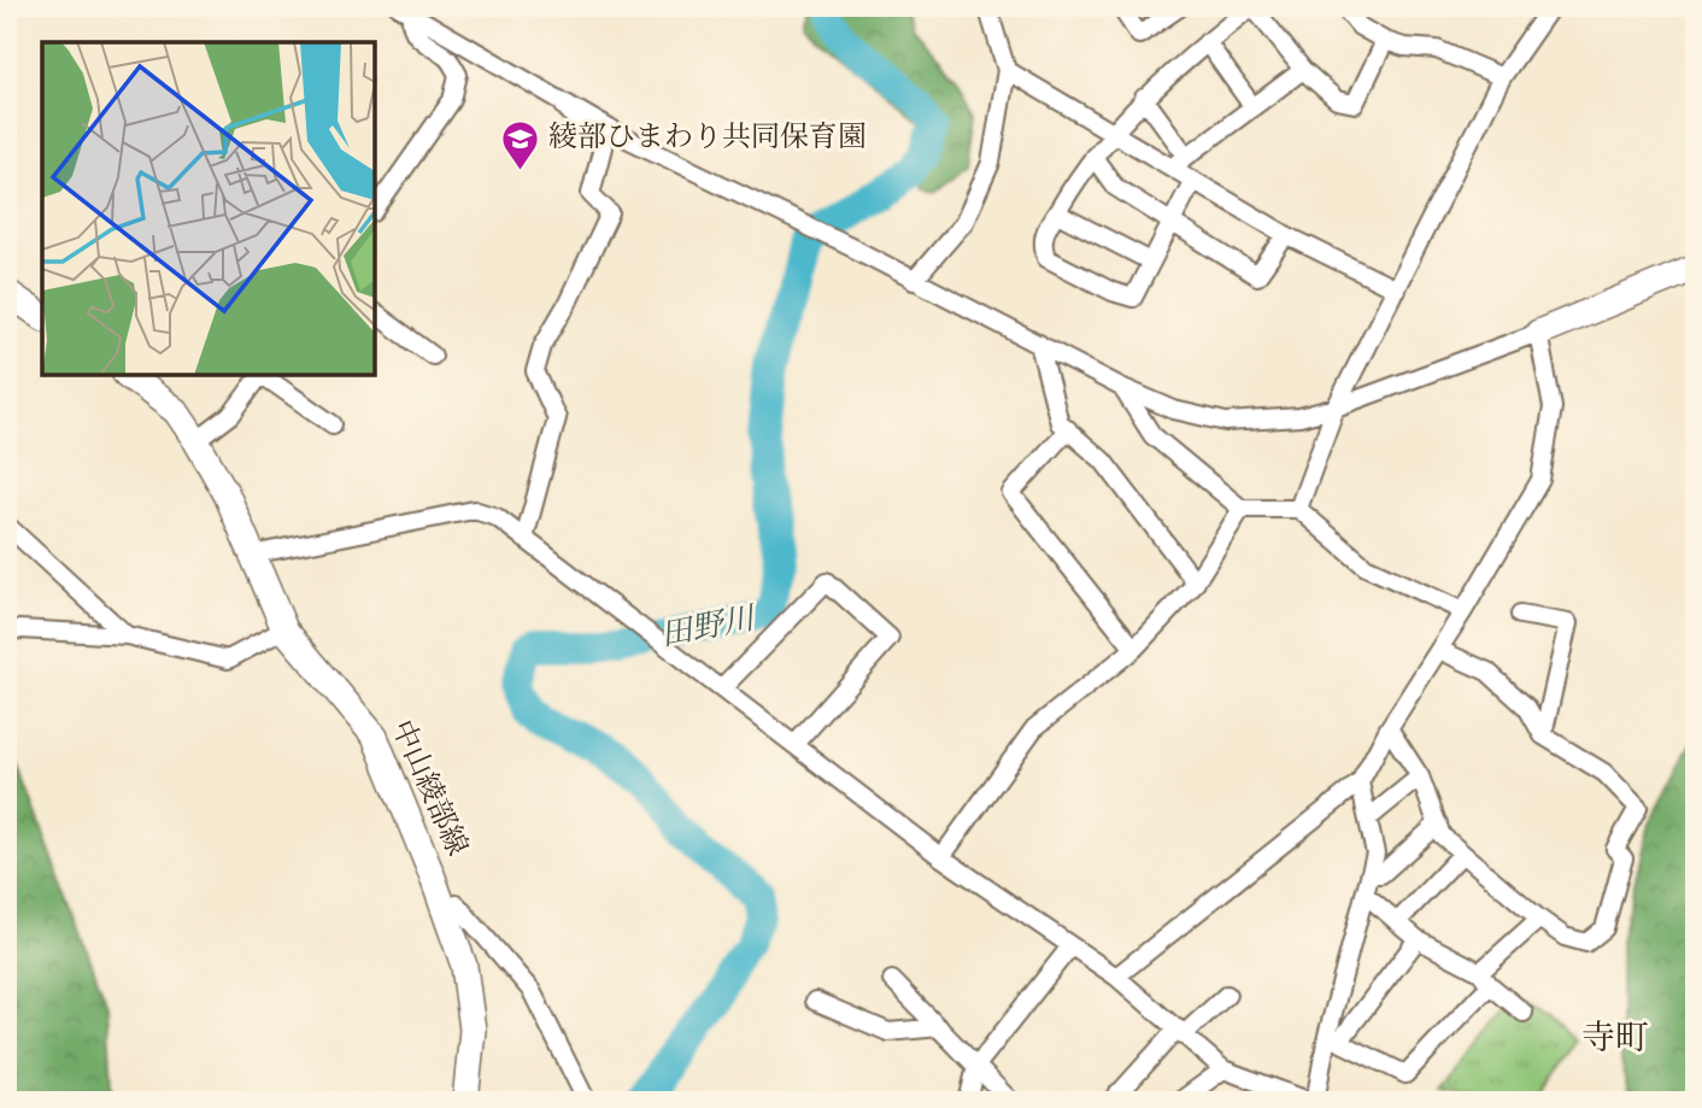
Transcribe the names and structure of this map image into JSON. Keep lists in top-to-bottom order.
{
  "streets": {
    "main road": ["中山綾部線"]
  },
  "districts": ["寺町"],
  "water": ["田野川"],
  "places": {
    "school or university": ["綾部ひまわり共同保育園"]
  }
}
